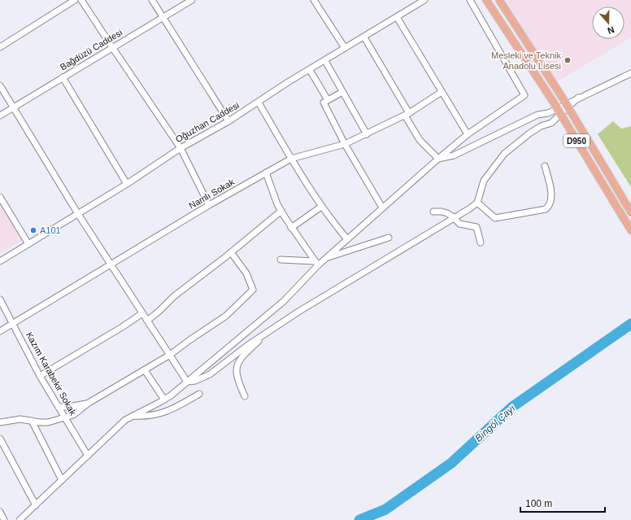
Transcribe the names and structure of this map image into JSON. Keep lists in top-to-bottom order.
{
  "streets": {
    "main road": ["D950"],
    "street": [
      "Bağdüzü Caddesi",
      "Oğuzhan Caddesi",
      "Namlı Sokak",
      "Kazım Karabekir Sokak"
    ]
  },
  "crossings": [
    ["Namlı Sokak", "Kazım Karabekir Sokak"]
  ],
  "water": ["Bingöl Çayı"],
  "places": ["Mesleki ve Teknik Anadolu Lisesi", "A101"],
  "scale_bar": "100 m",
  "north": "bottom"
}
